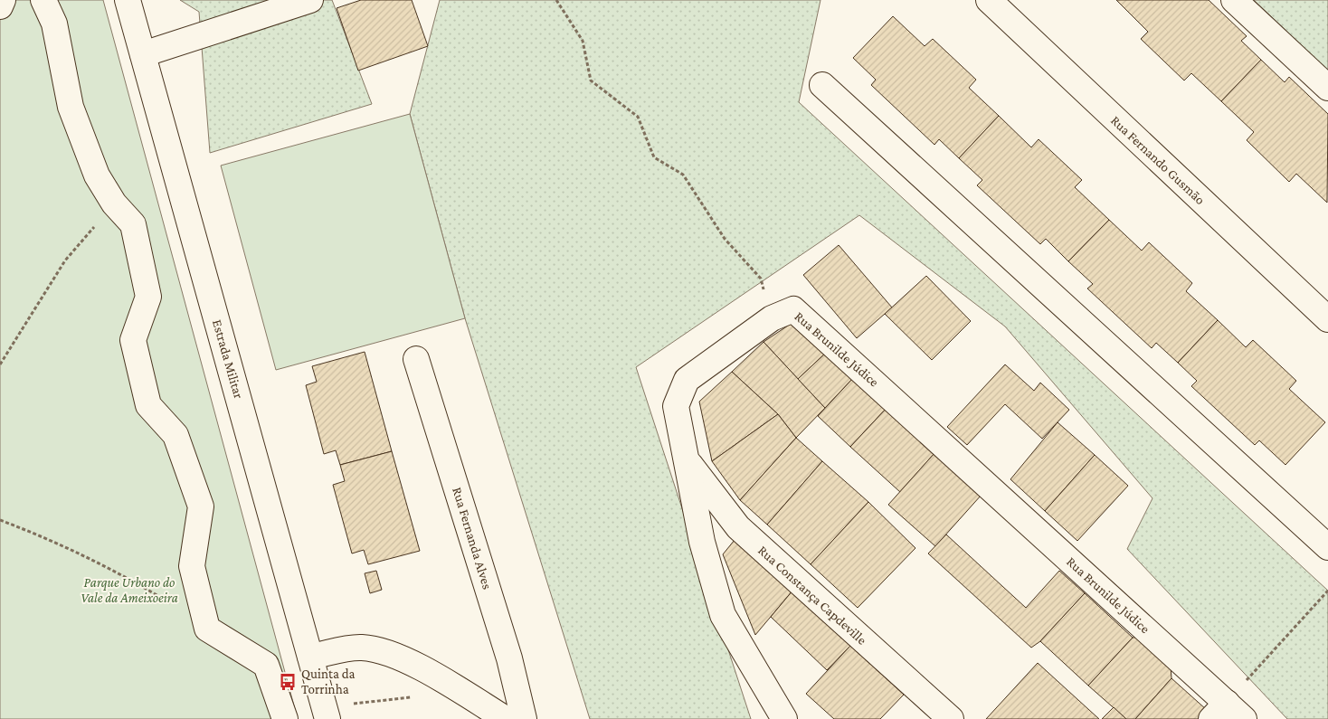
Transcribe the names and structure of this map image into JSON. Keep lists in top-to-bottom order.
{
  "streets": {
    "street": [
      "Rua Fernando Gusmão",
      "Rua Brunilde Júdice",
      "Estrada Militar",
      "Rua Fernanda Alves",
      "Rua Constança Capdeville"
    ]
  },
  "crossings": [
    ["Rua Brunilde Júdice", "Rua Constança Capdeville"]
  ],
  "parks": ["Parque Urbano do Vale da Ameixoeira"],
  "places": {
    "bus stop": ["Quinta da Torrinha"]
  }
}
